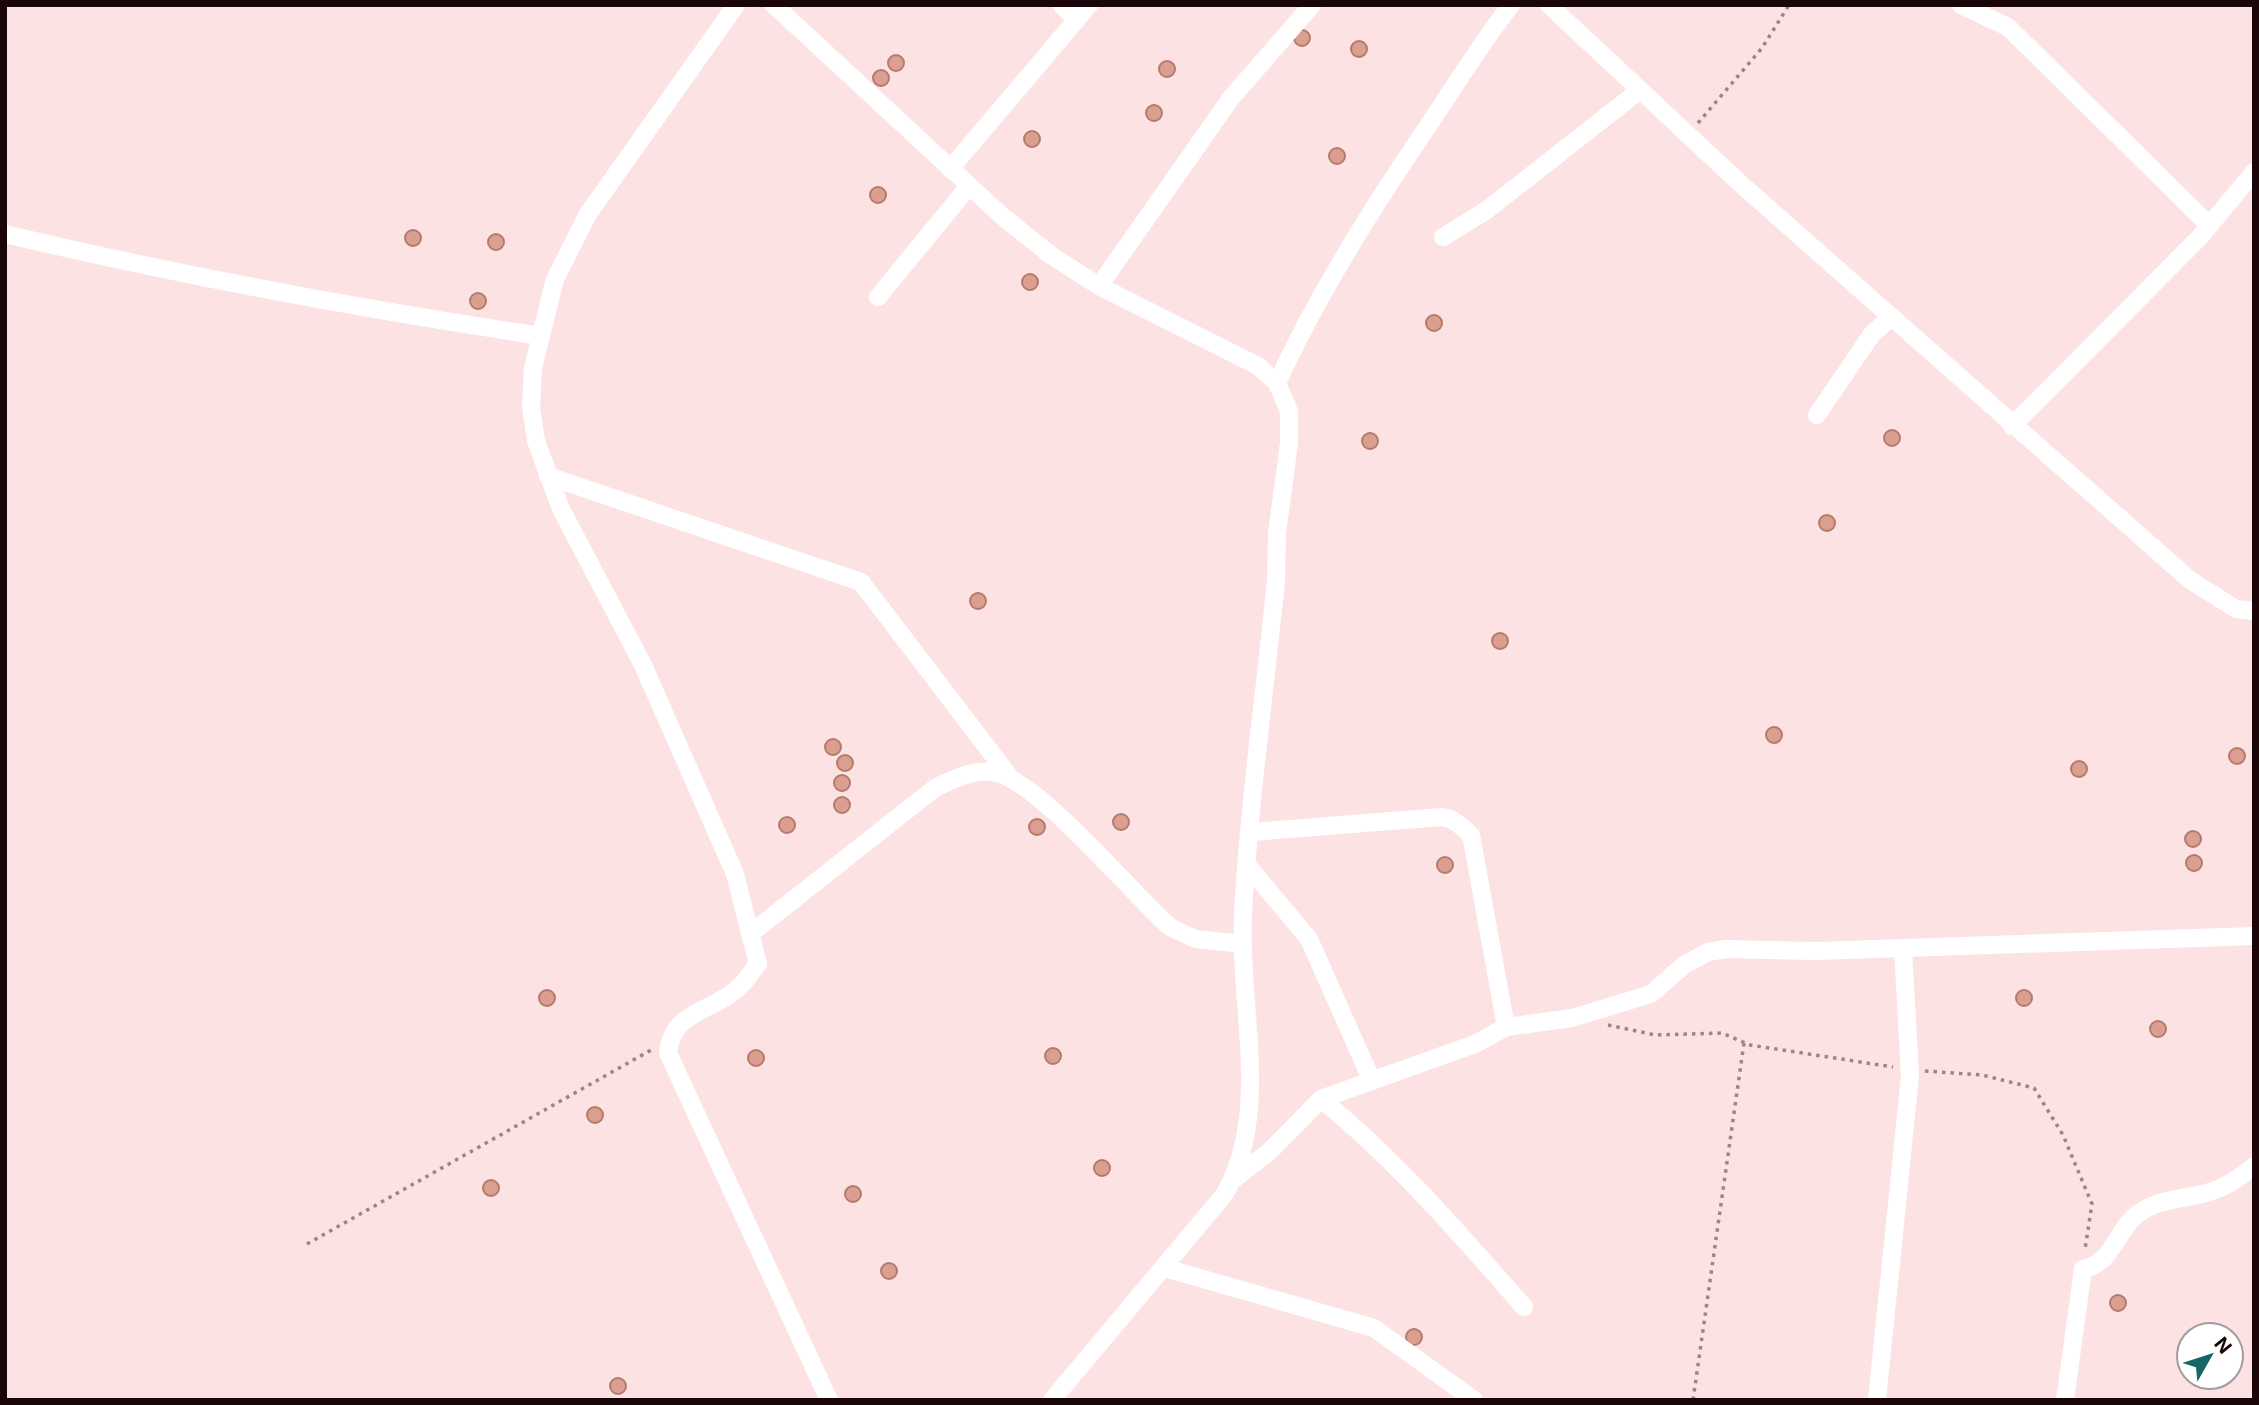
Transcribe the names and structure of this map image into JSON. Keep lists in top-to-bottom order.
{
  "north": "top right"
}
